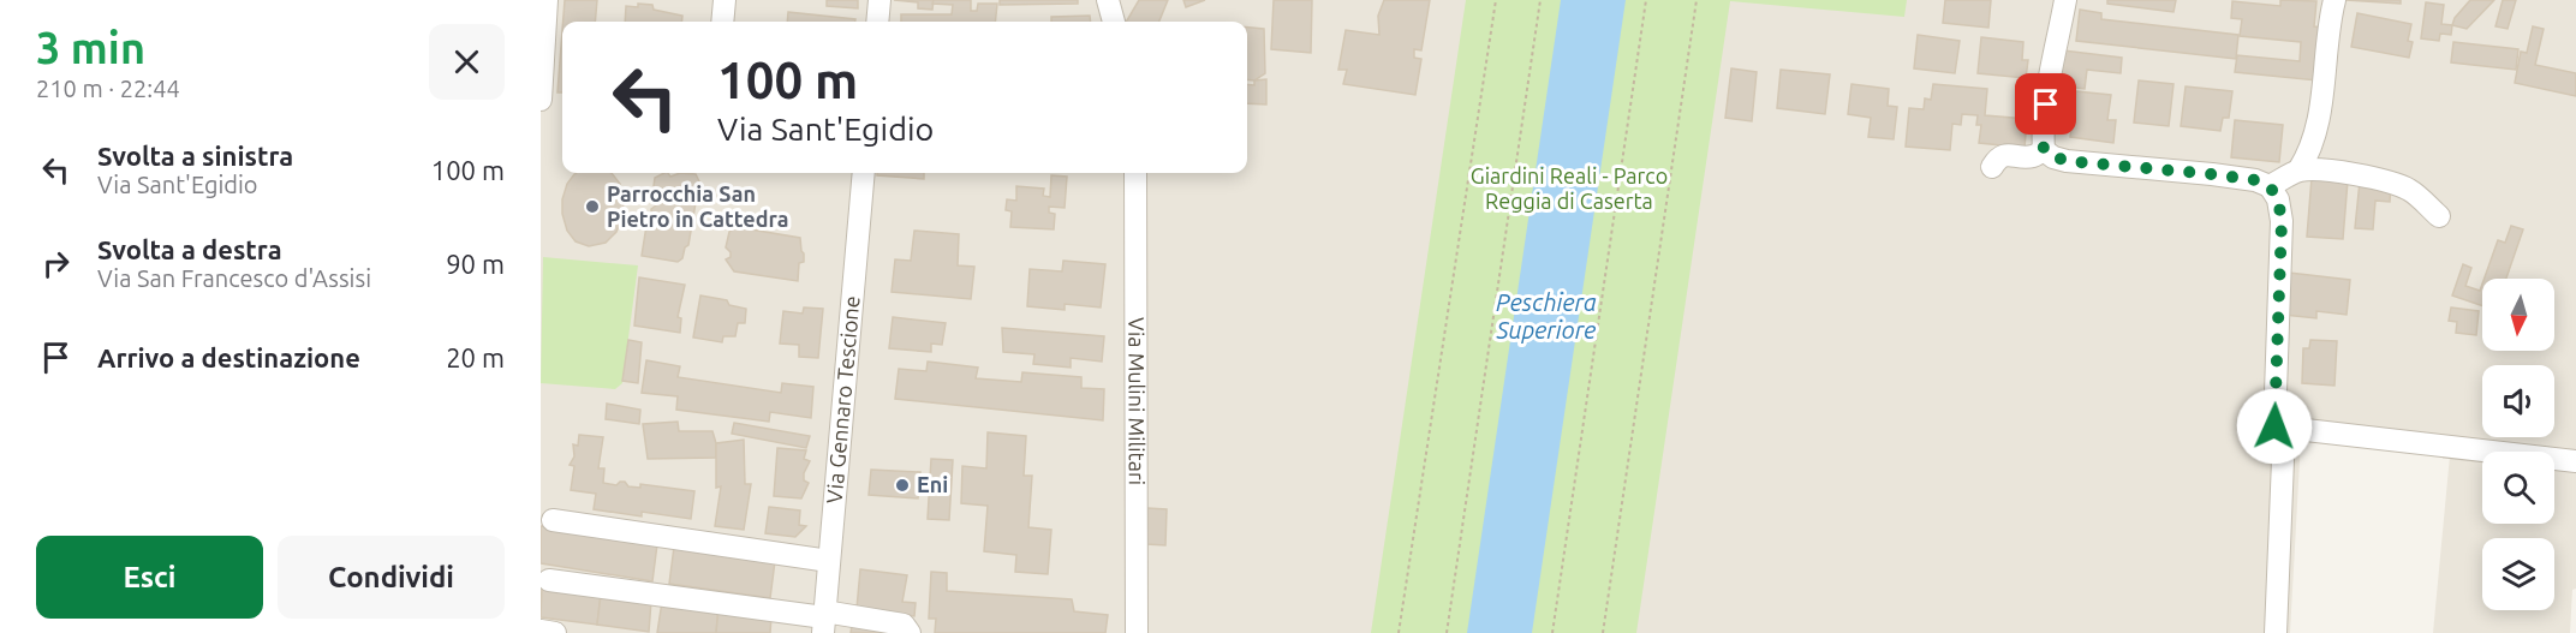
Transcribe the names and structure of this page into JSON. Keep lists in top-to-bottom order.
{
  "streets": {
    "street": ["Via Gennaro Tescione", "Via Mulini Militari"]
  },
  "water": ["Peschiera Superiore"],
  "parks": ["Giardini Reali - Parco Reggia di Caserta"],
  "places": ["Parrocchia San Pietro in Cattedra", "Eni"],
  "north": "bottom",
  "page": {
    "heading": ["3 min", "210 m · 22:44"],
    "turn": ["100 m", "Via Sant'Egidio"],
    "list": [
      {
        "name": "Svolta a sinistra",
        "note": "Via Sant'Egidio",
        "value": "100 m"
      },
      {
        "name": "Svolta a destra",
        "note": "Via San Francesco d'Assisi",
        "value": "90 m"
      },
      {
        "name": "Arrivo a destinazione",
        "value": "20 m"
      }
    ],
    "buttons": ["Esci", "Condividi"]
  }
}
